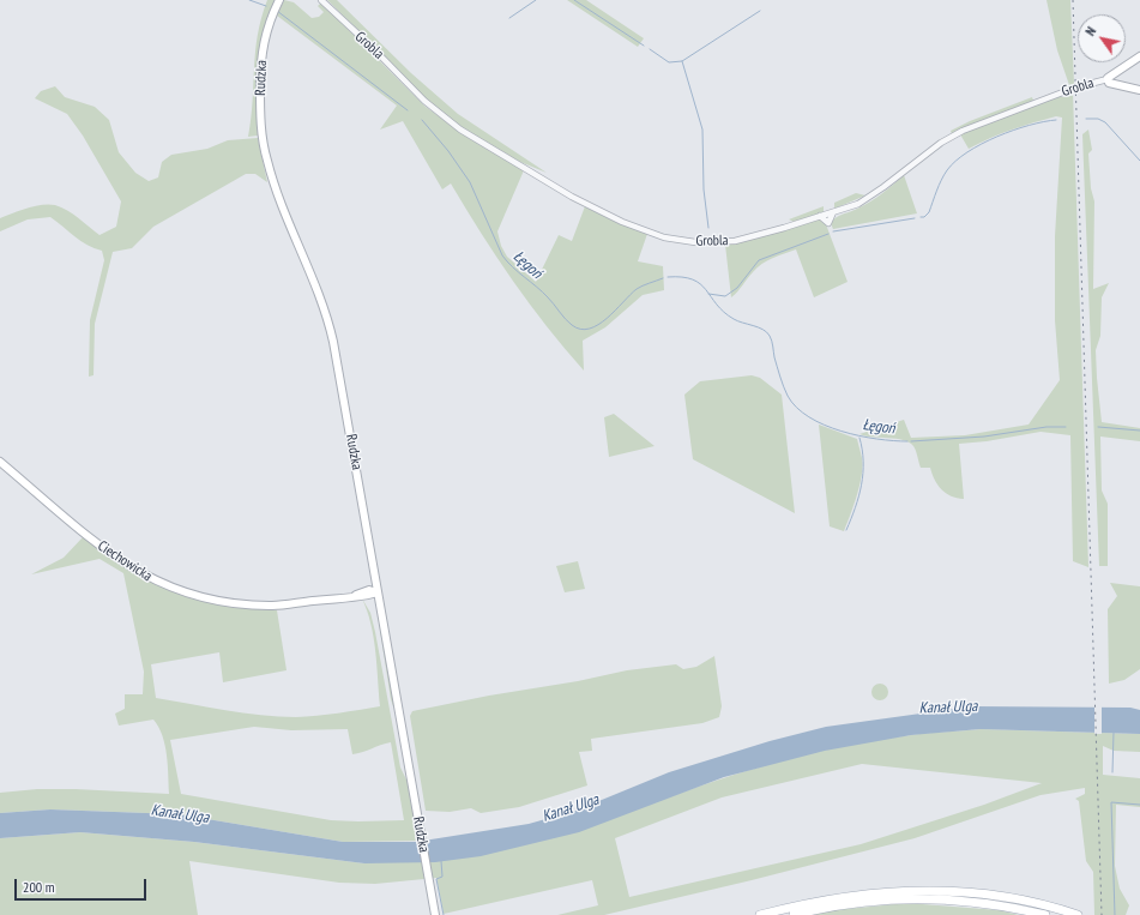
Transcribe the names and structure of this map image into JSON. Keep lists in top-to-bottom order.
{
  "streets": {
    "main road": ["Grobla", "Rudzka", "Ciechowicka"]
  },
  "water": ["Łęgoń", "Kanał Ulga"],
  "scale_bar": "200 m",
  "north": "top left"
}
